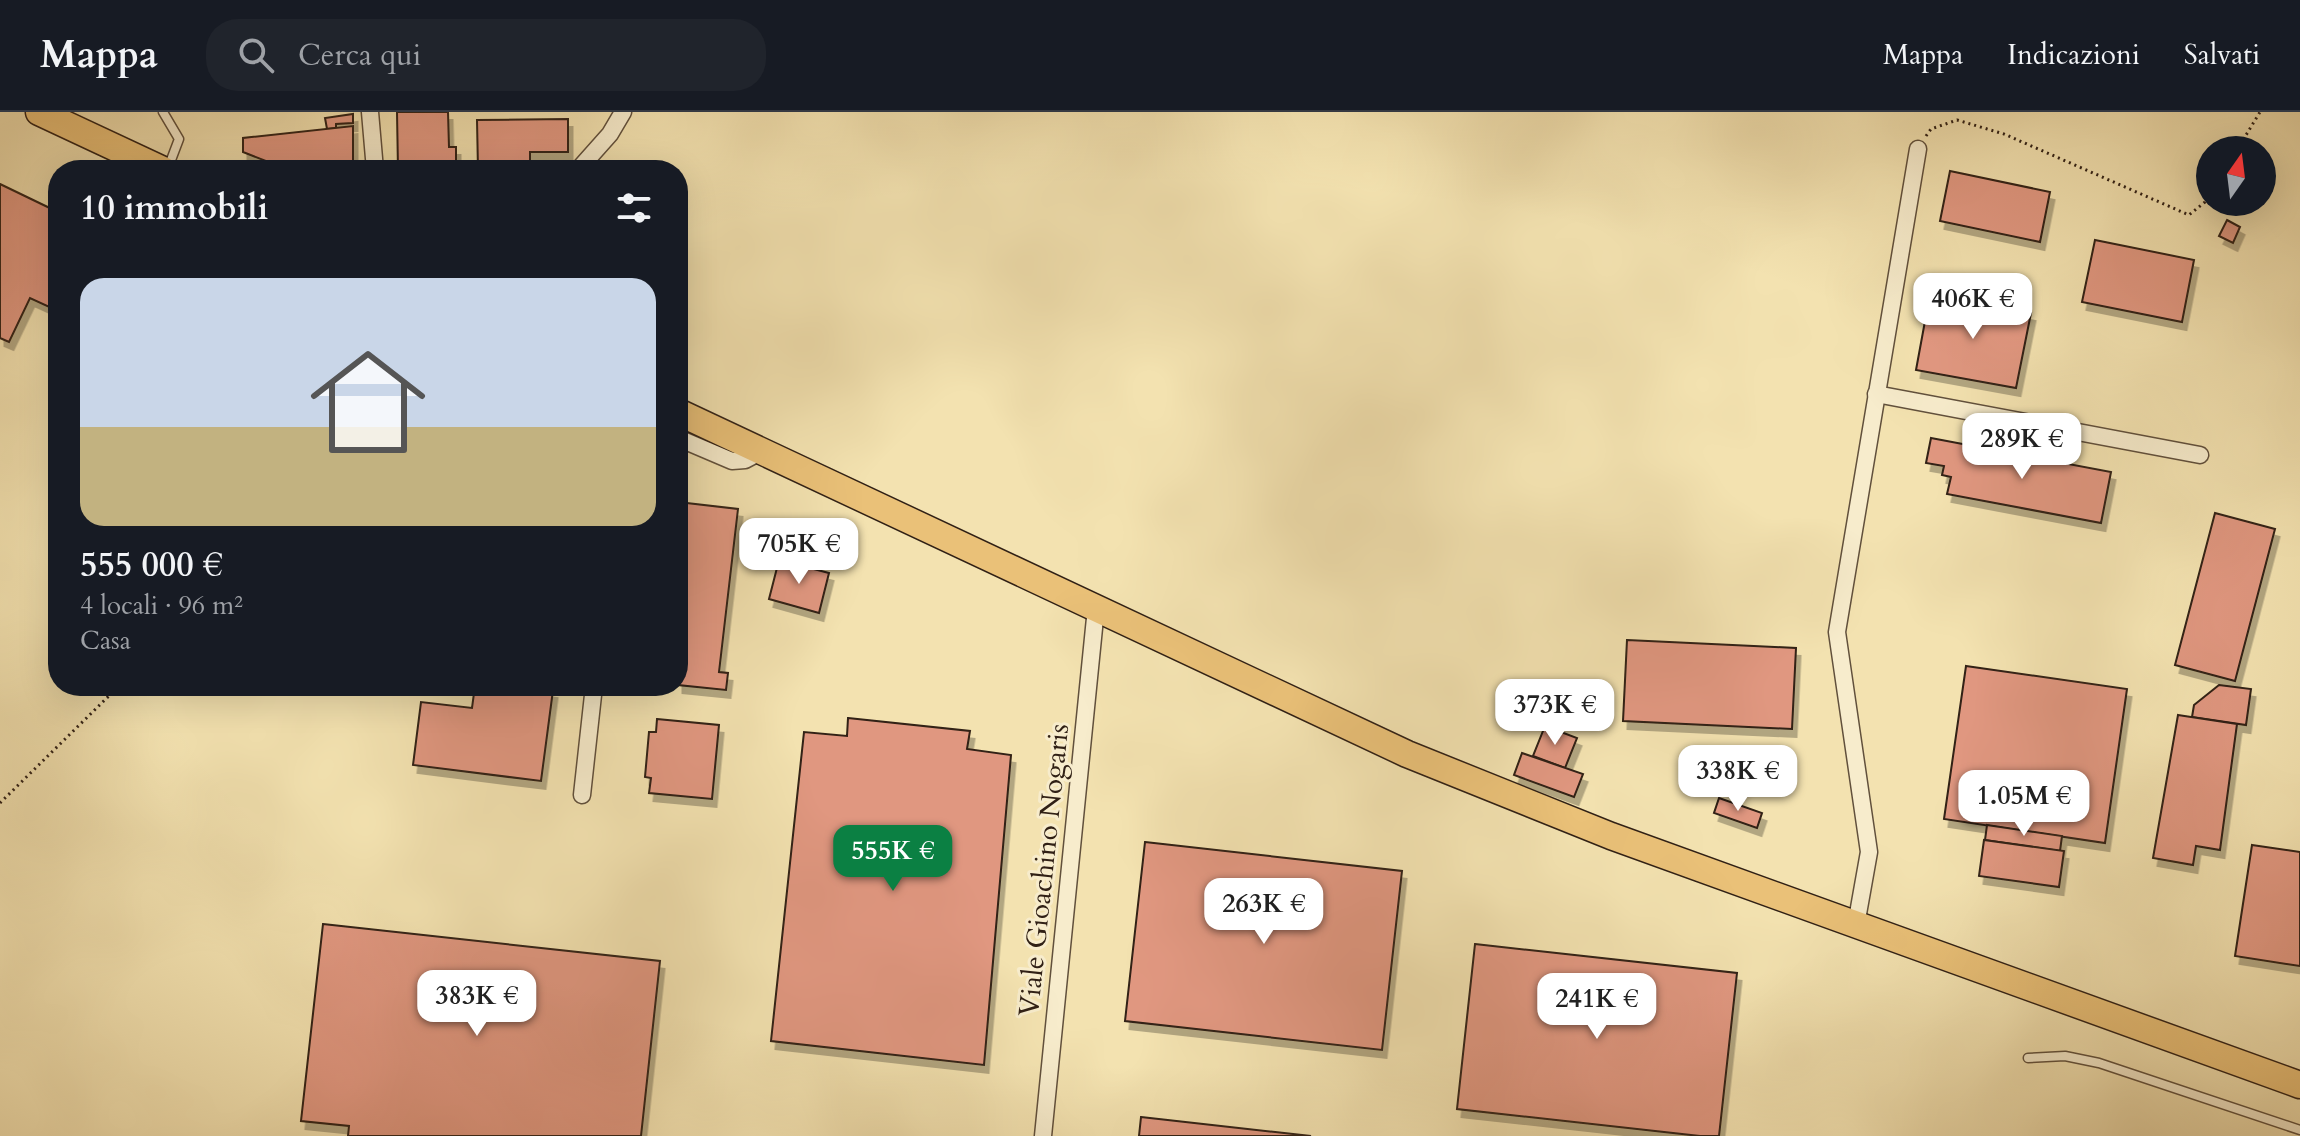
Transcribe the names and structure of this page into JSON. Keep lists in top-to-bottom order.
{
  "streets": {
    "street": ["Viale Gioachino Nogaris"]
  },
  "north": "top",
  "page": {
    "header": "Mappa",
    "search": "Cerca qui",
    "nav": ["Mappa", "Indicazioni", "Salvati"],
    "heading": "10 immobili",
    "list": [
      {
        "name": "555 000 €",
        "note": "4 locali · 96 m² · Casa"
      }
    ],
    "price": [
      "406K €",
      "289K €",
      "705K €",
      "373K €",
      "338K €",
      "1.05M €",
      "555K €",
      "263K €",
      "383K €",
      "241K €"
    ]
  }
}
